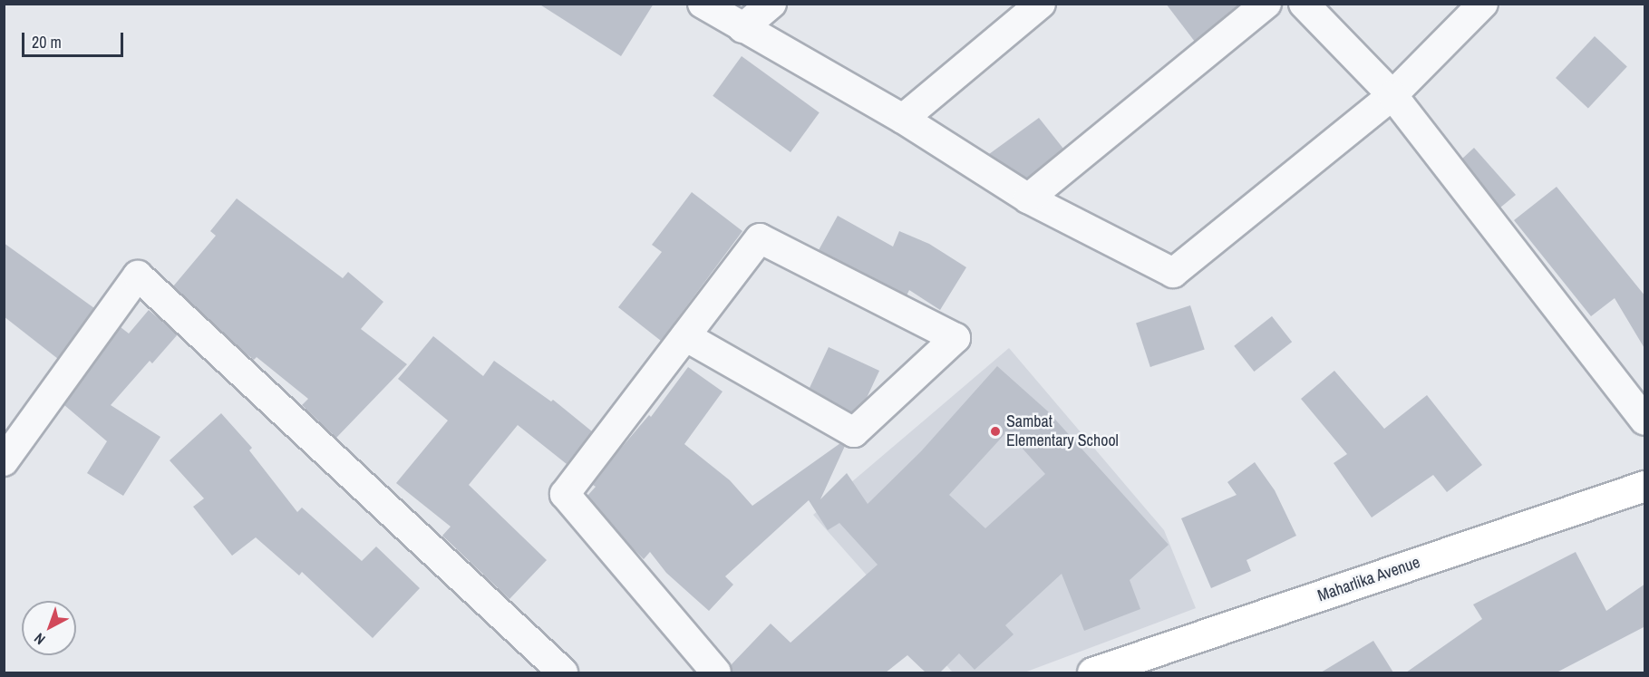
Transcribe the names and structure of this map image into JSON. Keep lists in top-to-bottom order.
{
  "streets": {
    "main road": ["Maharlika Avenue"]
  },
  "places": ["Sambat Elementary School"],
  "scale_bar": "20 m",
  "north": "bottom left"
}
